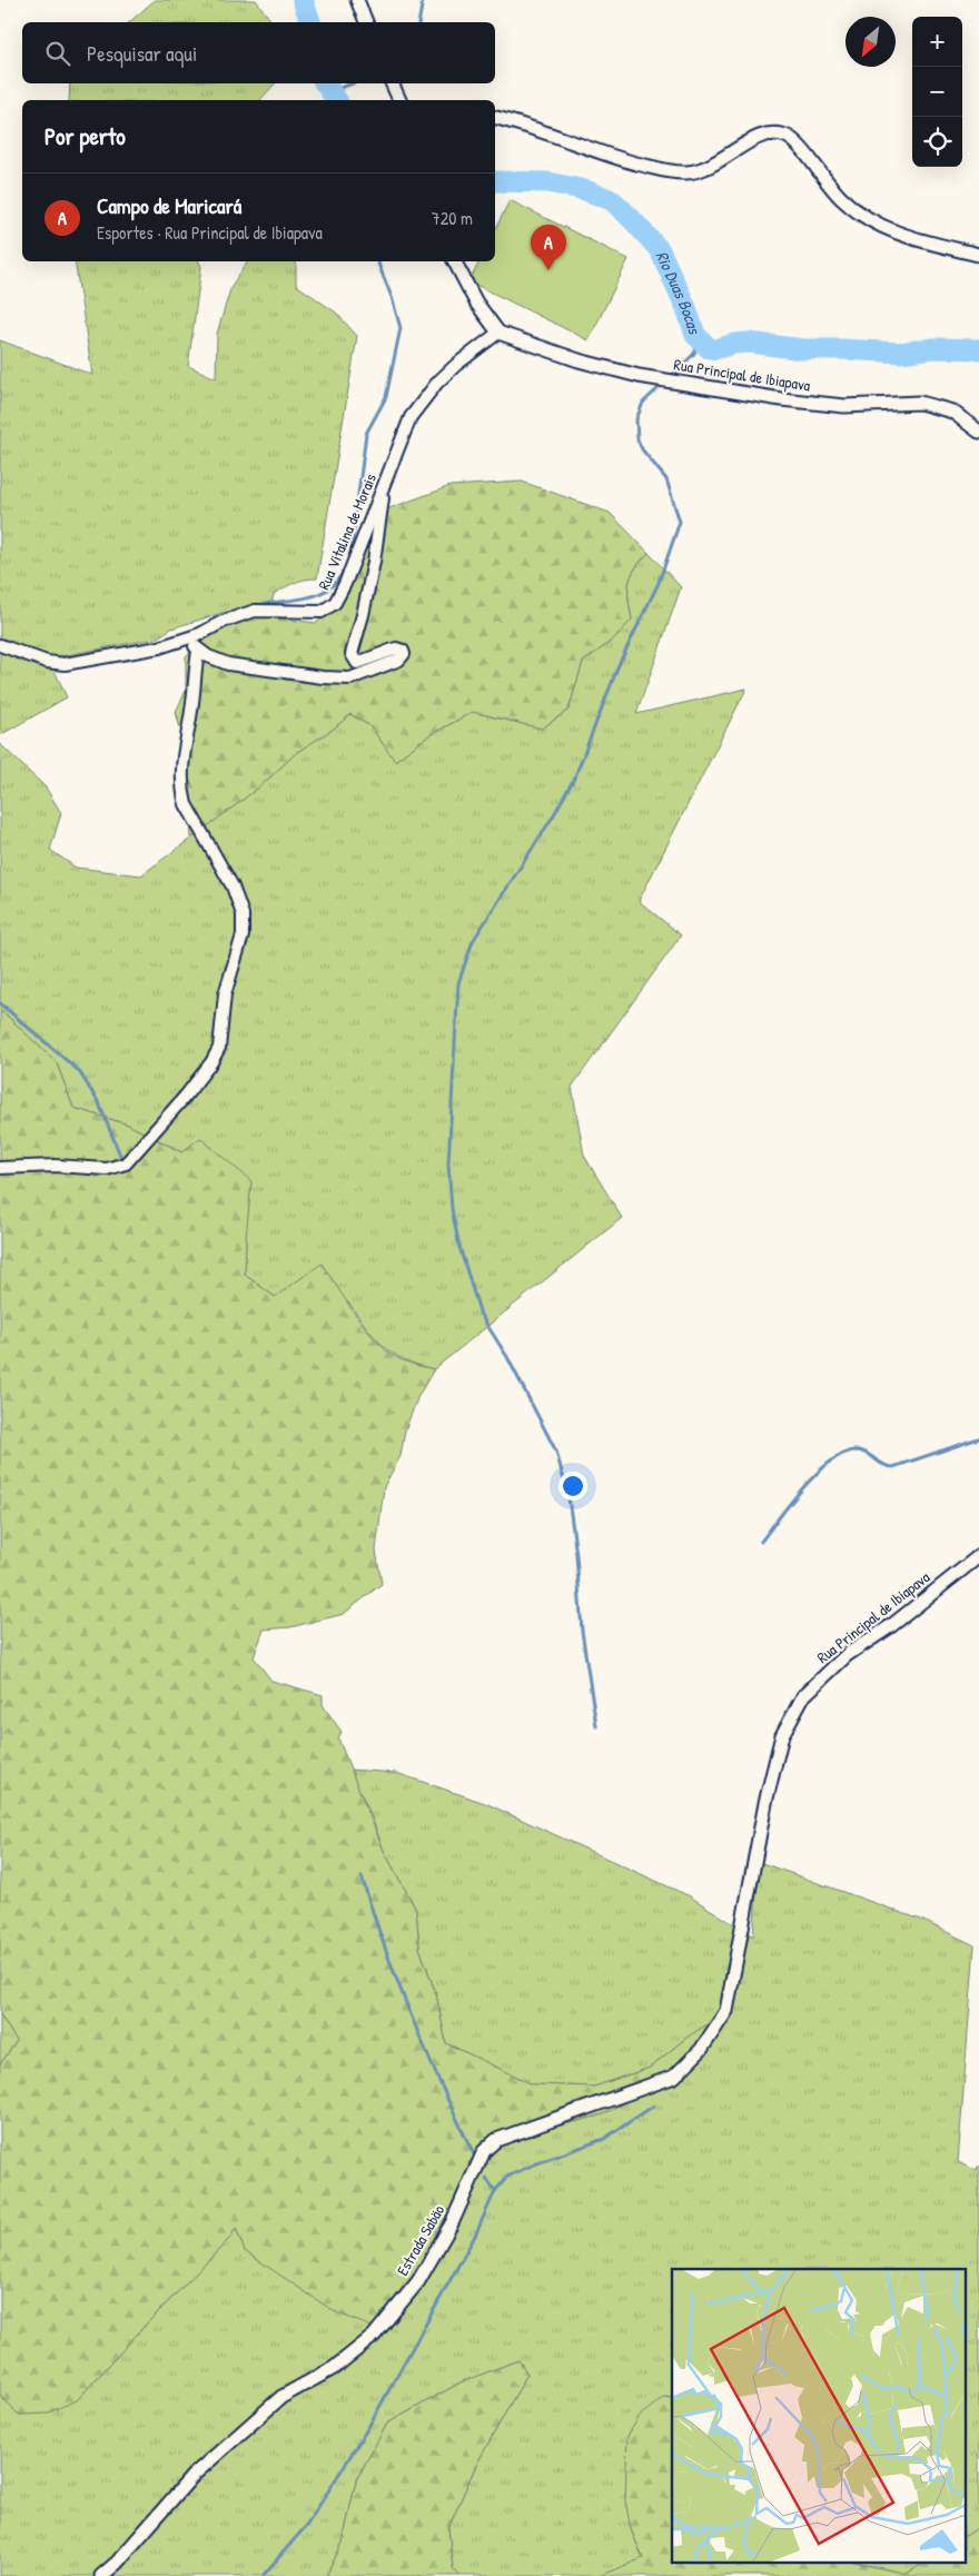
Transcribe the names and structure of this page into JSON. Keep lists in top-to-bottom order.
{
  "streets": {
    "street": ["Rua Principal de Ibiapava", "Rua Vitalina de Morais", "Estrada Sabäo"]
  },
  "crossings": [
    ["Rua Principal de Ibiapava", "Rua Vitalina de Morais"],
    ["Rua Principal de Ibiapava", "Estrada Sabäo"]
  ],
  "water": ["Rio Duas Bocas"],
  "north": "bottom left",
  "page": {
    "map_buttons": ["+", "−"],
    "search": "Pesquisar aqui",
    "heading": "Por perto",
    "list": [
      {
        "mark": "A",
        "name": "Campo de Maricará",
        "note": "Esportes · Rua Principal de Ibiapava",
        "value": "720 m"
      }
    ],
    "pins": "A"
  }
}
